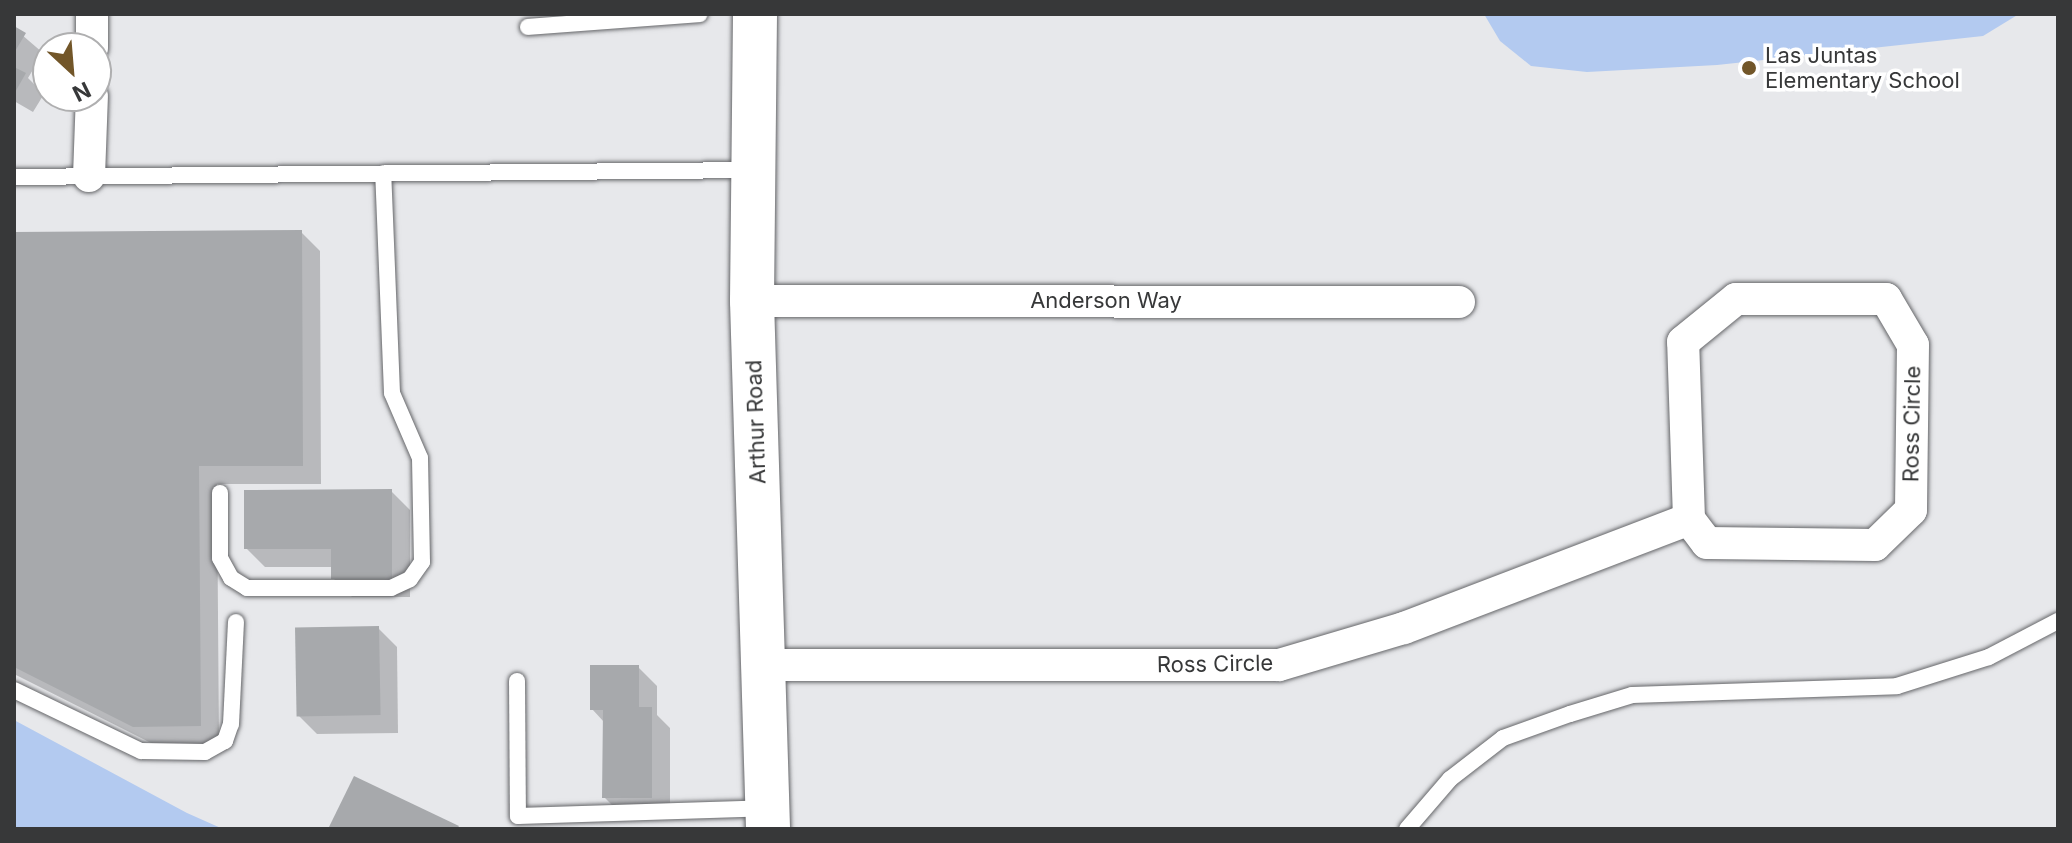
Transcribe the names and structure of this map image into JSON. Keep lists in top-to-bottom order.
{
  "streets": {
    "main road": ["Arthur Road"],
    "street": ["Anderson Way", "Ross Circle"]
  },
  "crossings": [
    ["Anderson Way", "Arthur Road"],
    ["Arthur Road", "Ross Circle"]
  ],
  "places": ["Las Juntas Elementary School"],
  "north": "bottom right"
}
